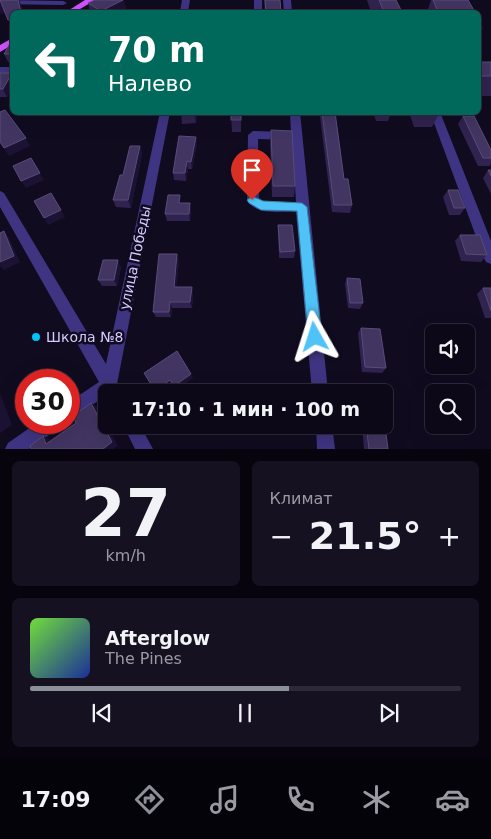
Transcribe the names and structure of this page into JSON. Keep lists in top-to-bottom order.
{
  "streets": {
    "street": ["улица Победы"]
  },
  "places": ["Школа №8"],
  "page": {
    "turn": ["70 m", "Налево"],
    "limit": "30",
    "trip": "17:10 · 1 мин · 100 m",
    "tile": [
      ["27", "km/h"],
      "Климат"
    ],
    "heat": ["−", "21.5°", "+"],
    "song": ["Afterglow", "The Pines"],
    "tabs": "17:09"
  }
}
